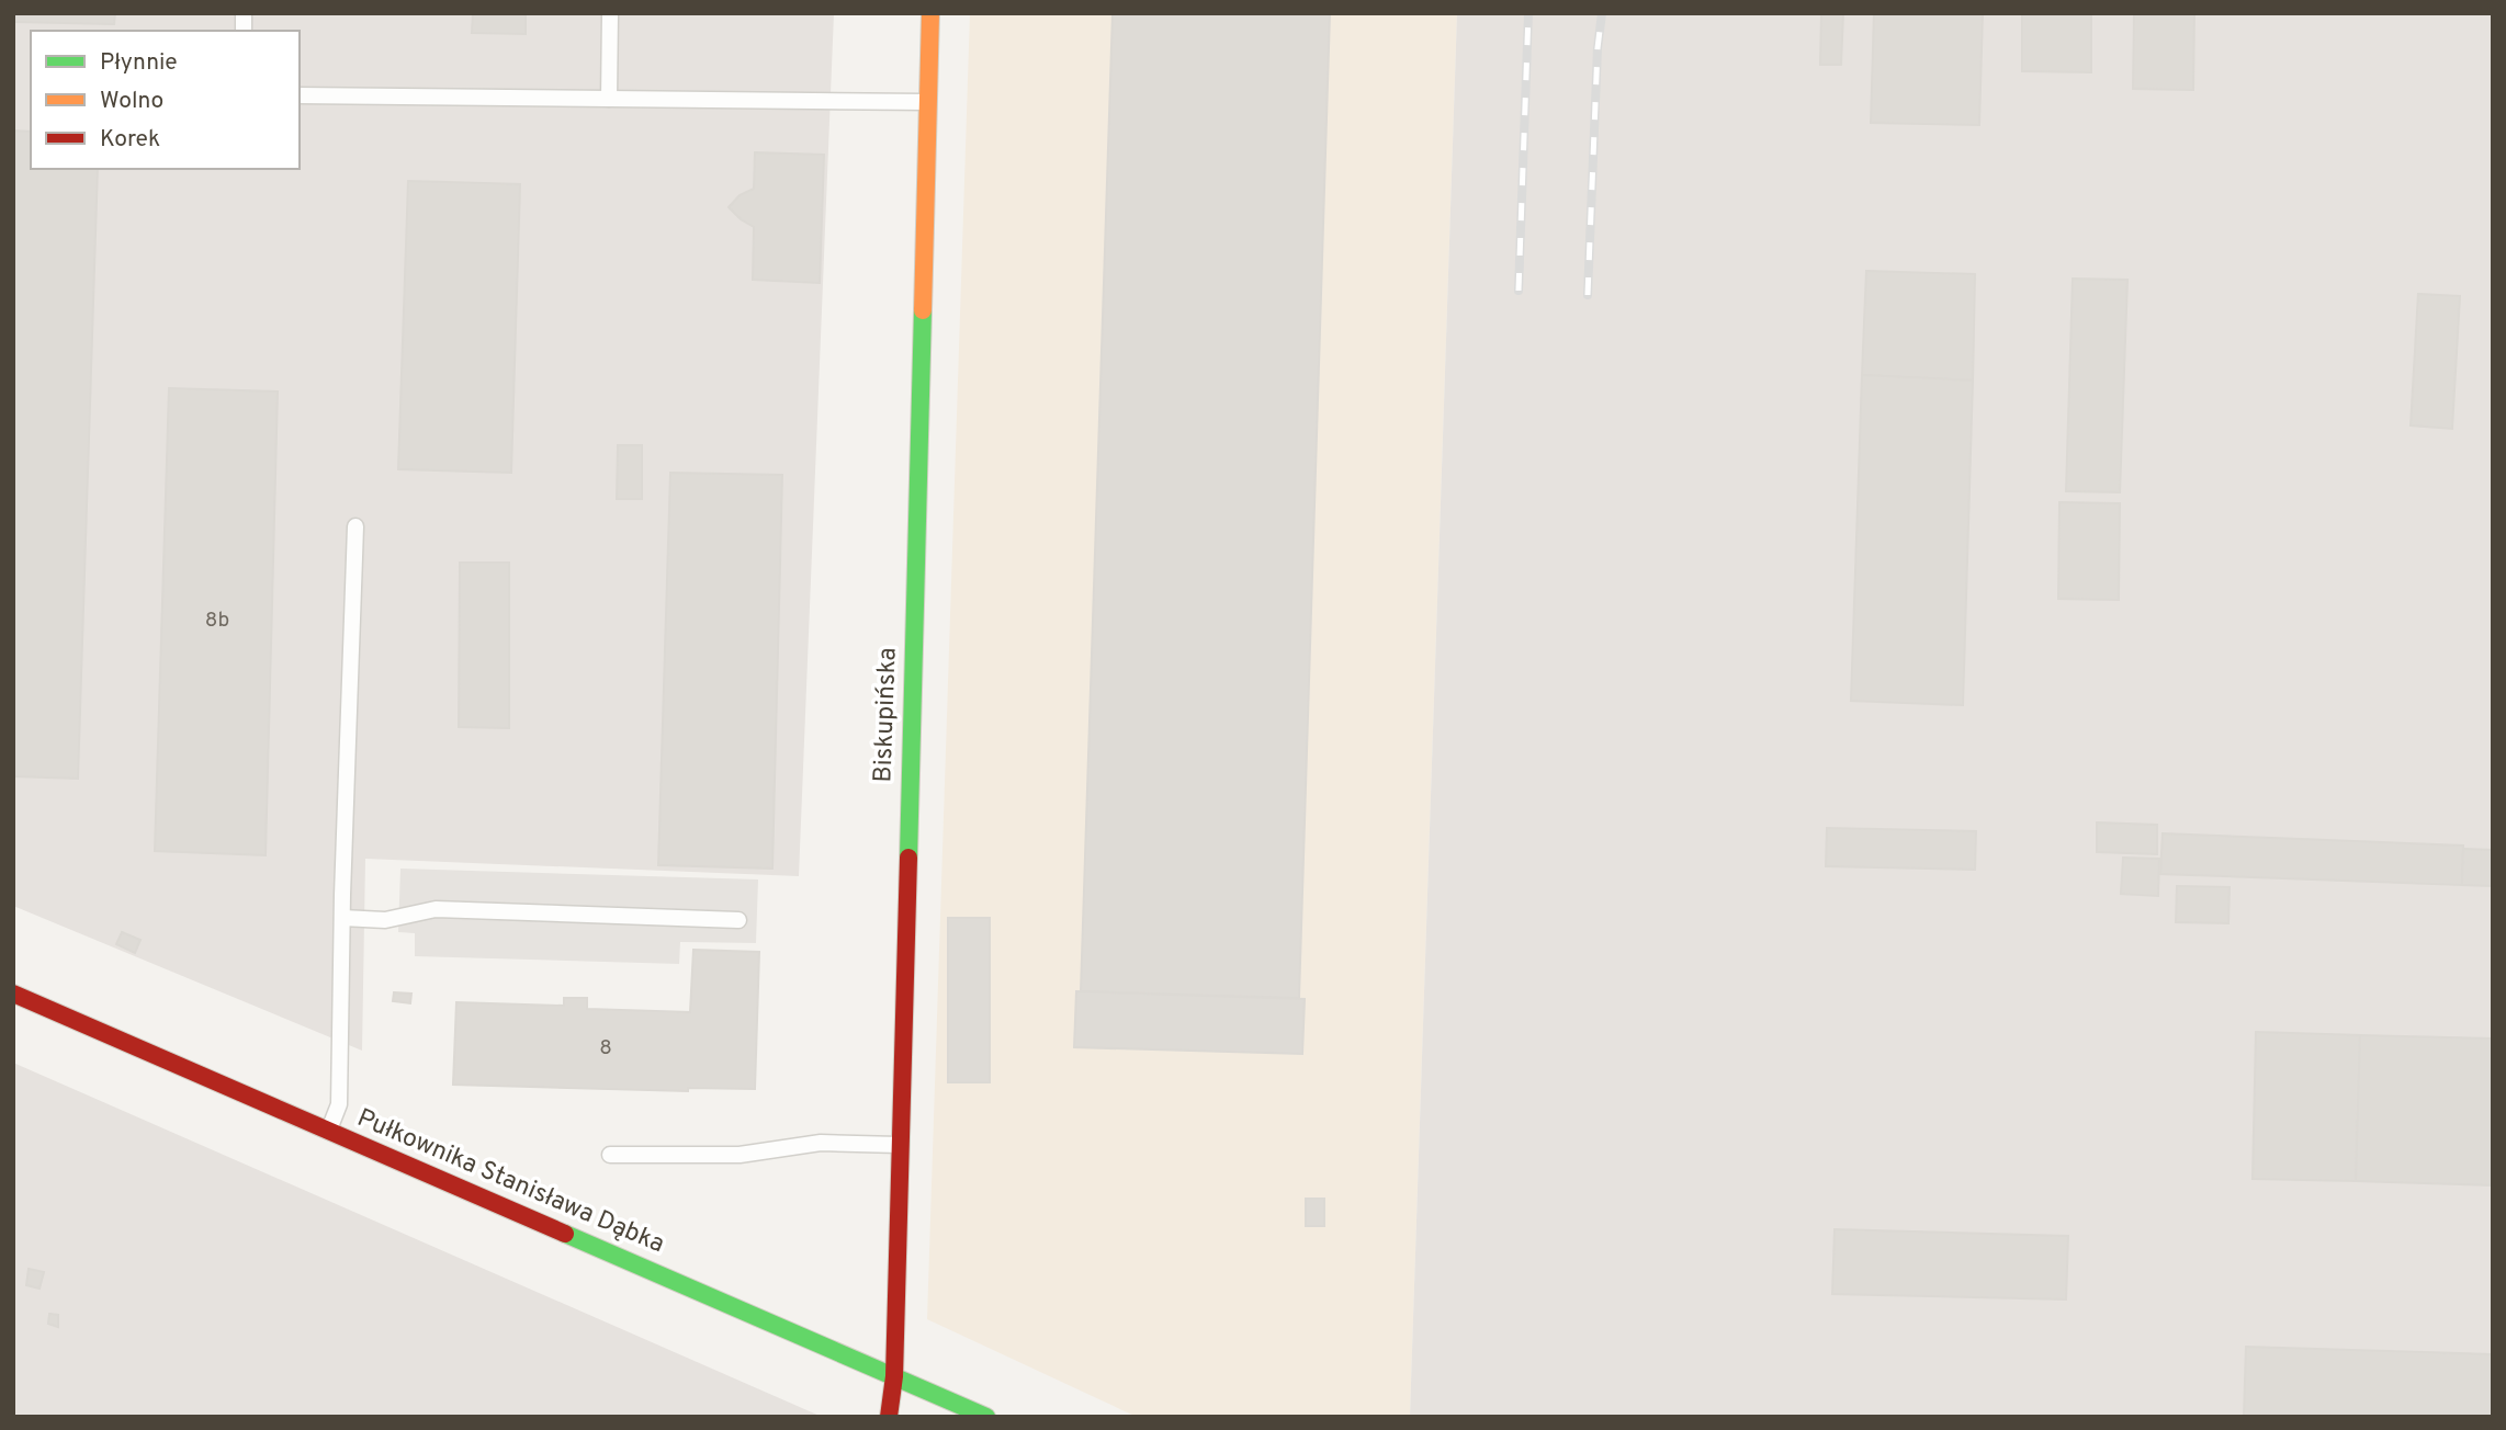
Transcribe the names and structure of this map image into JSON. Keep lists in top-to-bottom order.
{
  "streets": {
    "street": ["Biskupińska", "Pułkownika Stanisława Dąbka"]
  },
  "crossings": [
    ["Biskupińska", "Pułkownika Stanisława Dąbka"]
  ],
  "house_numbers": ["8b", "8"],
  "legend": ["Płynnie", "Wolno", "Korek"]
}
